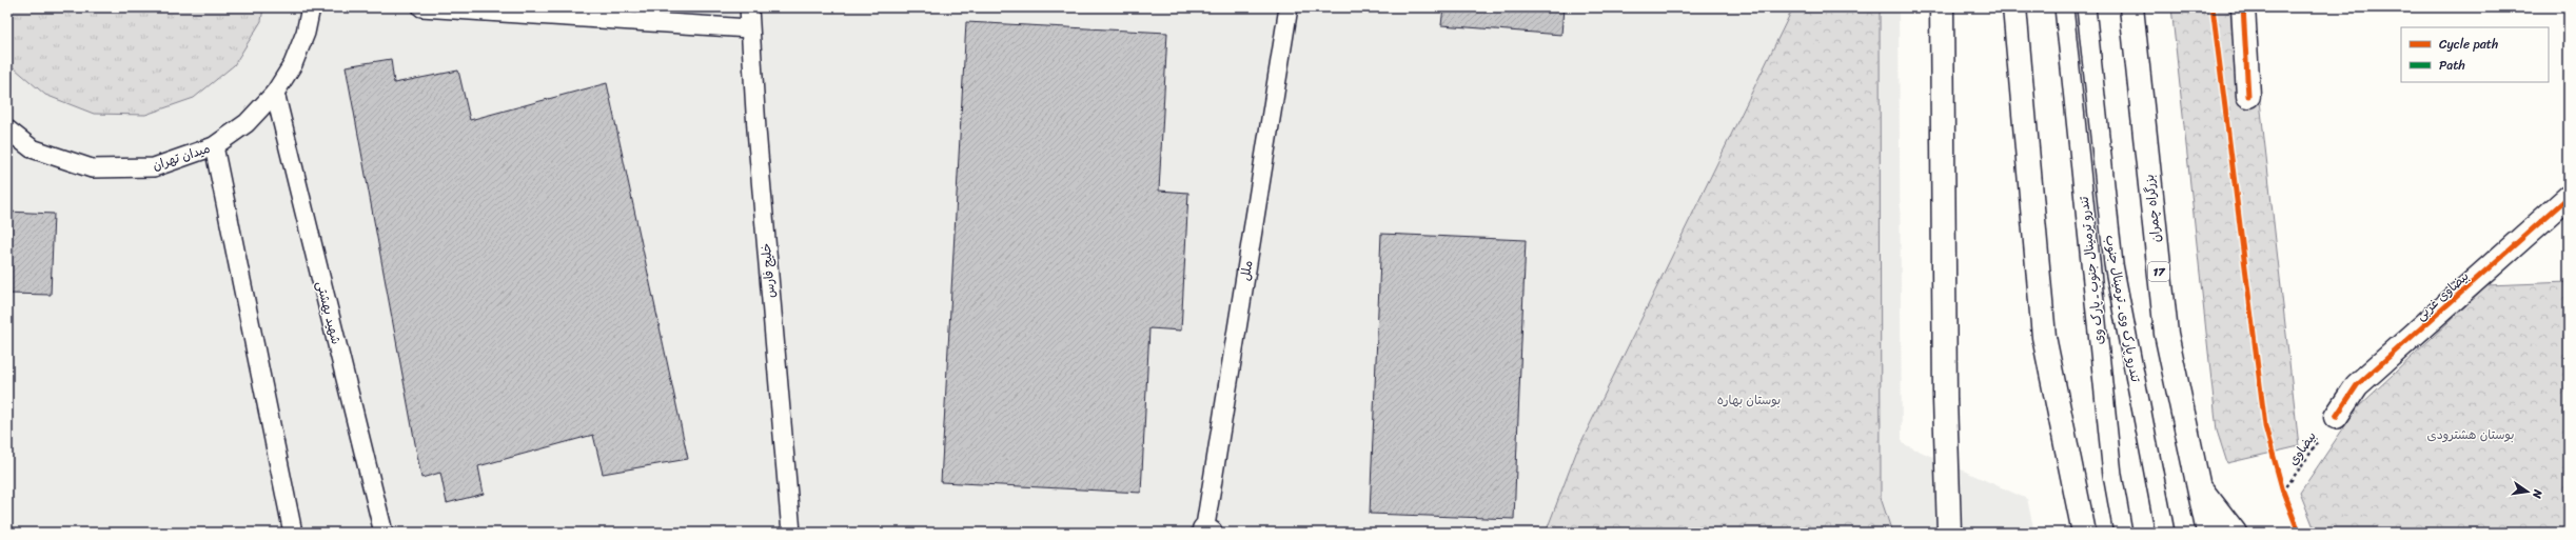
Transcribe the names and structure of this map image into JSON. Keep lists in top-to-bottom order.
{
  "streets": {
    "main road": ["بزرگراه چمران", "17", "بیضاوی غربی"],
    "lane": [
      "میدان تهران",
      "خلیج فارس",
      "ملل",
      "تندرو ترمینال جنوب ـ پارک وی",
      "تندرو پارک وی ـ ترمینال جنوب",
      "شهید بهشتی"
    ],
    "path": ["بیضاوی"]
  },
  "crossings": [
    ["میدان تهران", "شهید بهشتی"],
    ["بیضاوی غربی", "بیضاوی"]
  ],
  "parks": ["بوستان بهاره", "بوستان هشترودی"],
  "legend": ["Cycle path", "Path"],
  "north": "right"
}
